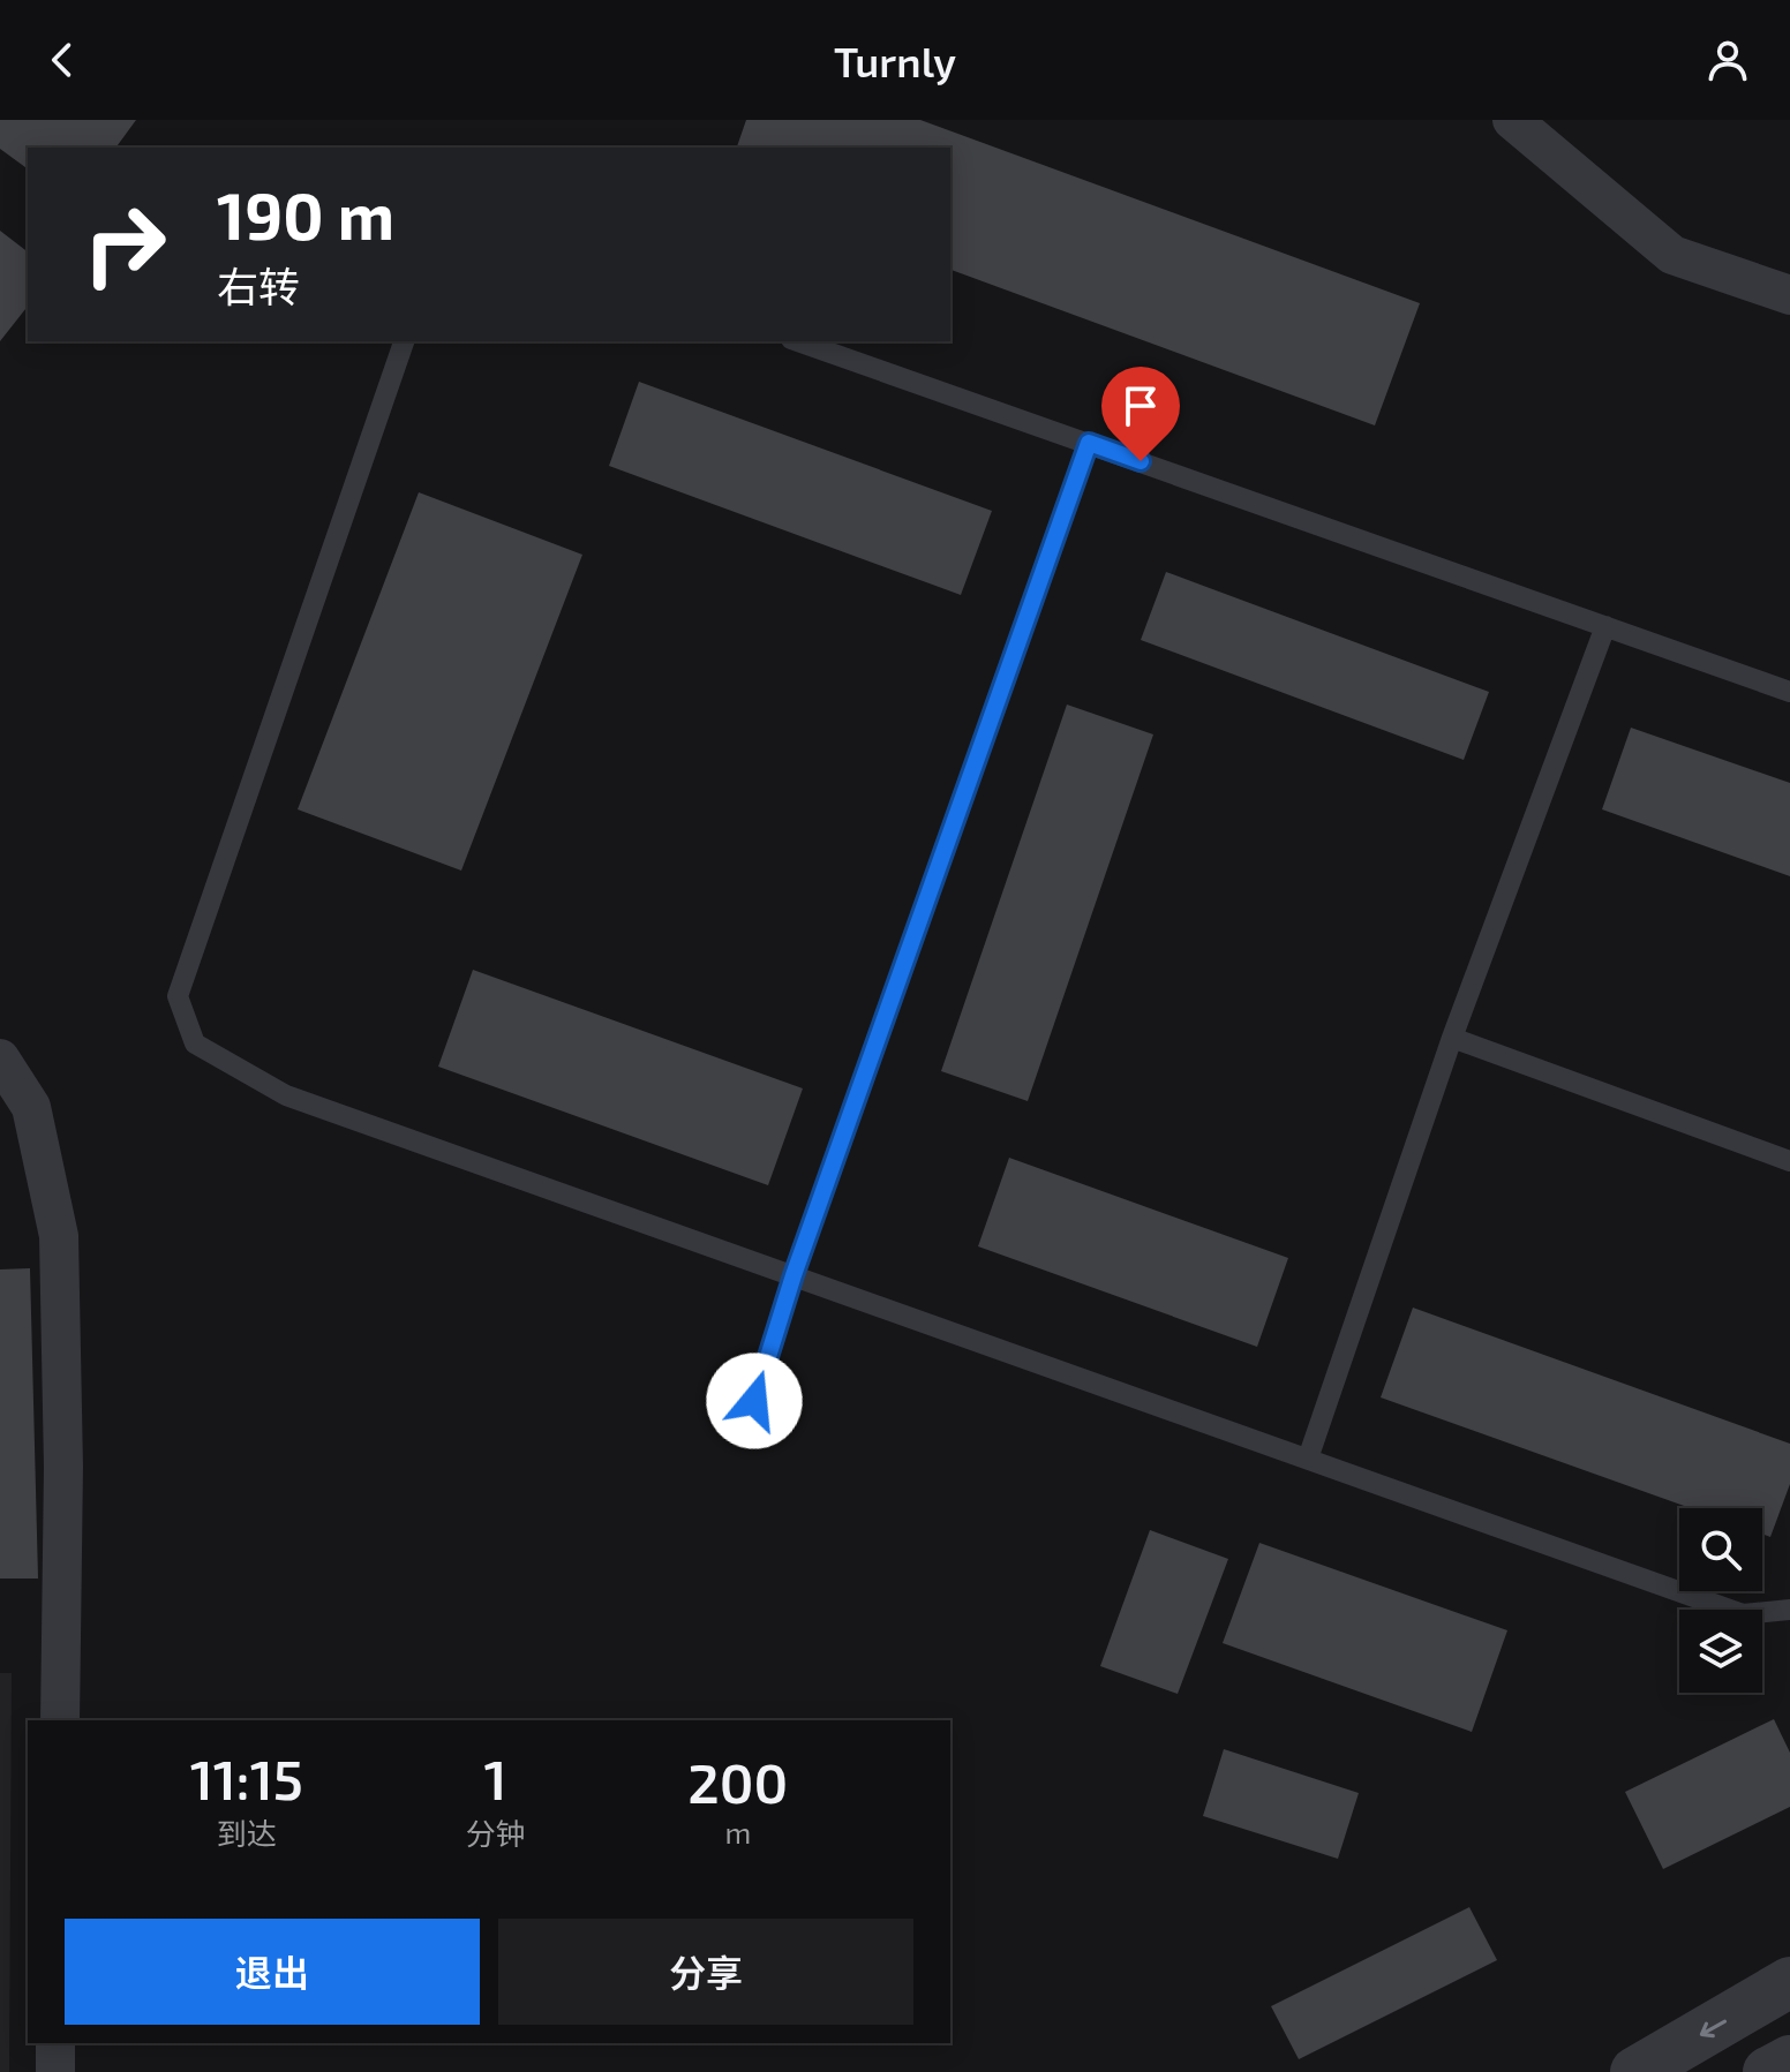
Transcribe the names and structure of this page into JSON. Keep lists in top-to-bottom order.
{
  "page": {
    "header": "Turnly",
    "turn": ["190 m", "右转"],
    "eta": [
      "11:15",
      "到达",
      "1",
      "分钟",
      "200",
      "m"
    ],
    "buttons": ["退出", "分享"]
  }
}
